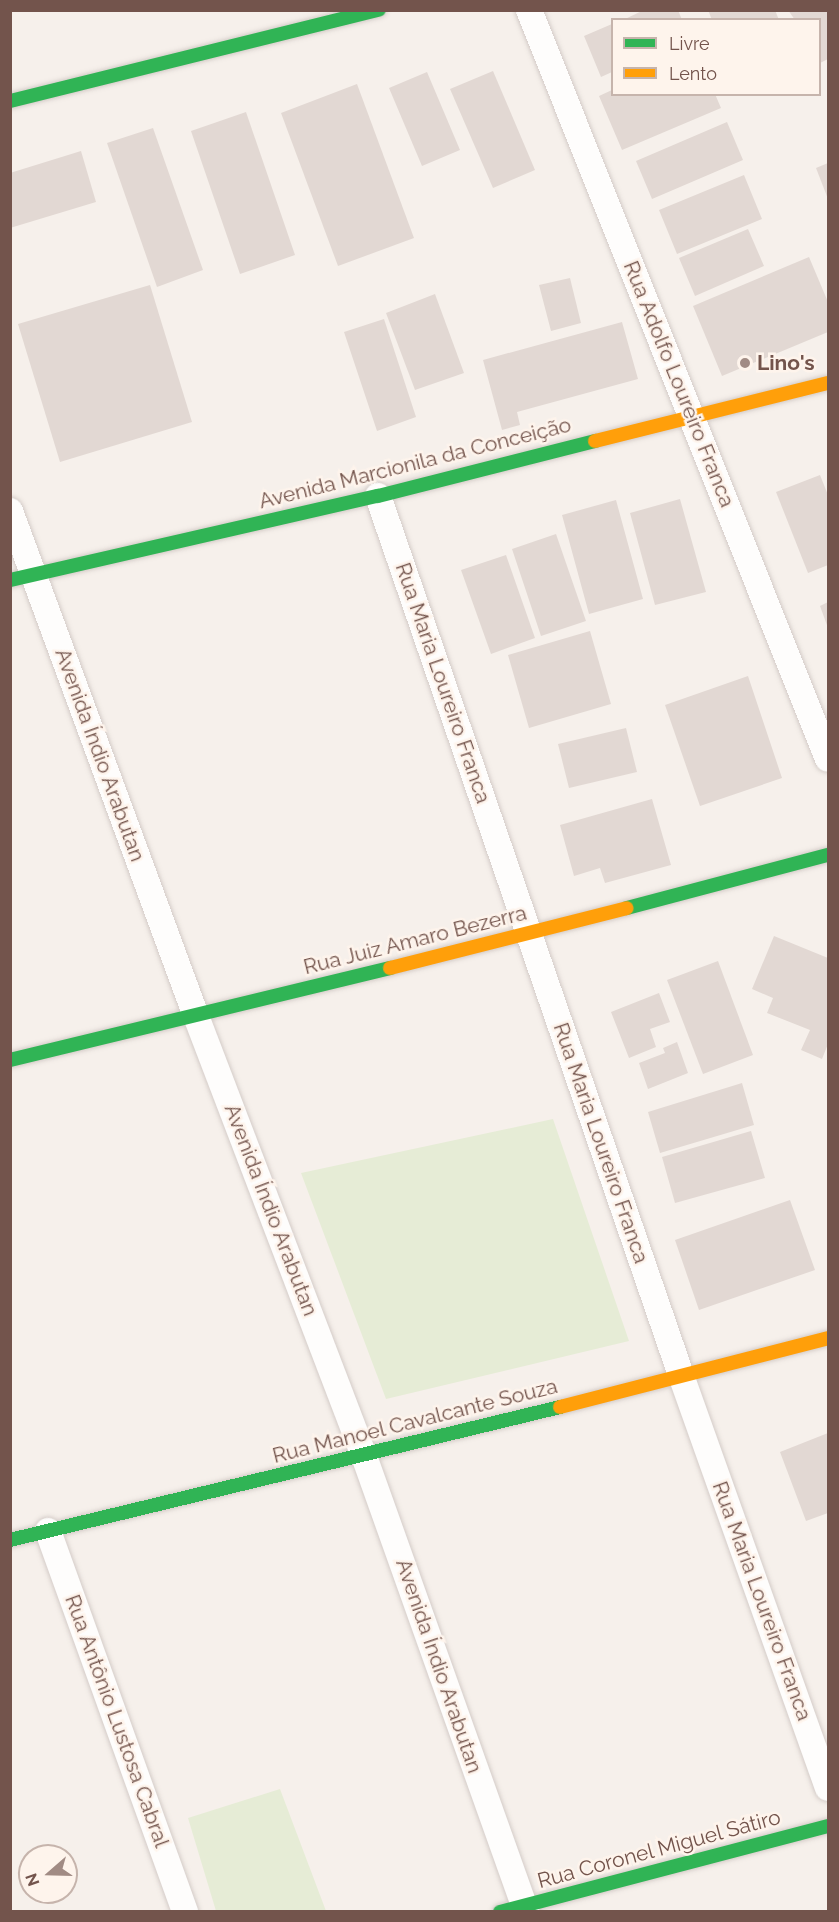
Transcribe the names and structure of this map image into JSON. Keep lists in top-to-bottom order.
{
  "streets": {
    "main road": [
      "Avenida Marcionila da Conceição",
      "Rua Juiz Amaro Bezerra",
      "Rua Manoel Cavalcante Souza",
      "Rua Coronel Miguel Sátiro"
    ],
    "street": [
      "Rua Adolfo Loureiro Franca",
      "Rua Maria Loureiro Franca",
      "Avenida Índio Arabutan",
      "Rua Antônio Lustosa Cabral"
    ]
  },
  "crossings": [
    ["Rua Adolfo Loureiro Franca", "Avenida Marcionila da Conceição"],
    ["Avenida Marcionila da Conceição", "Rua Maria Loureiro Franca"],
    ["Avenida Marcionila da Conceição", "Avenida Índio Arabutan"],
    ["Rua Maria Loureiro Franca", "Rua Juiz Amaro Bezerra"],
    ["Rua Maria Loureiro Franca", "Rua Manoel Cavalcante Souza"],
    ["Avenida Índio Arabutan", "Rua Juiz Amaro Bezerra"],
    ["Avenida Índio Arabutan", "Rua Manoel Cavalcante Souza"],
    ["Avenida Índio Arabutan", "Rua Coronel Miguel Sátiro"],
    ["Rua Manoel Cavalcante Souza", "Rua Antônio Lustosa Cabral"]
  ],
  "places": ["Lino's"],
  "legend": ["Livre", "Lento"],
  "north": "left"
}
